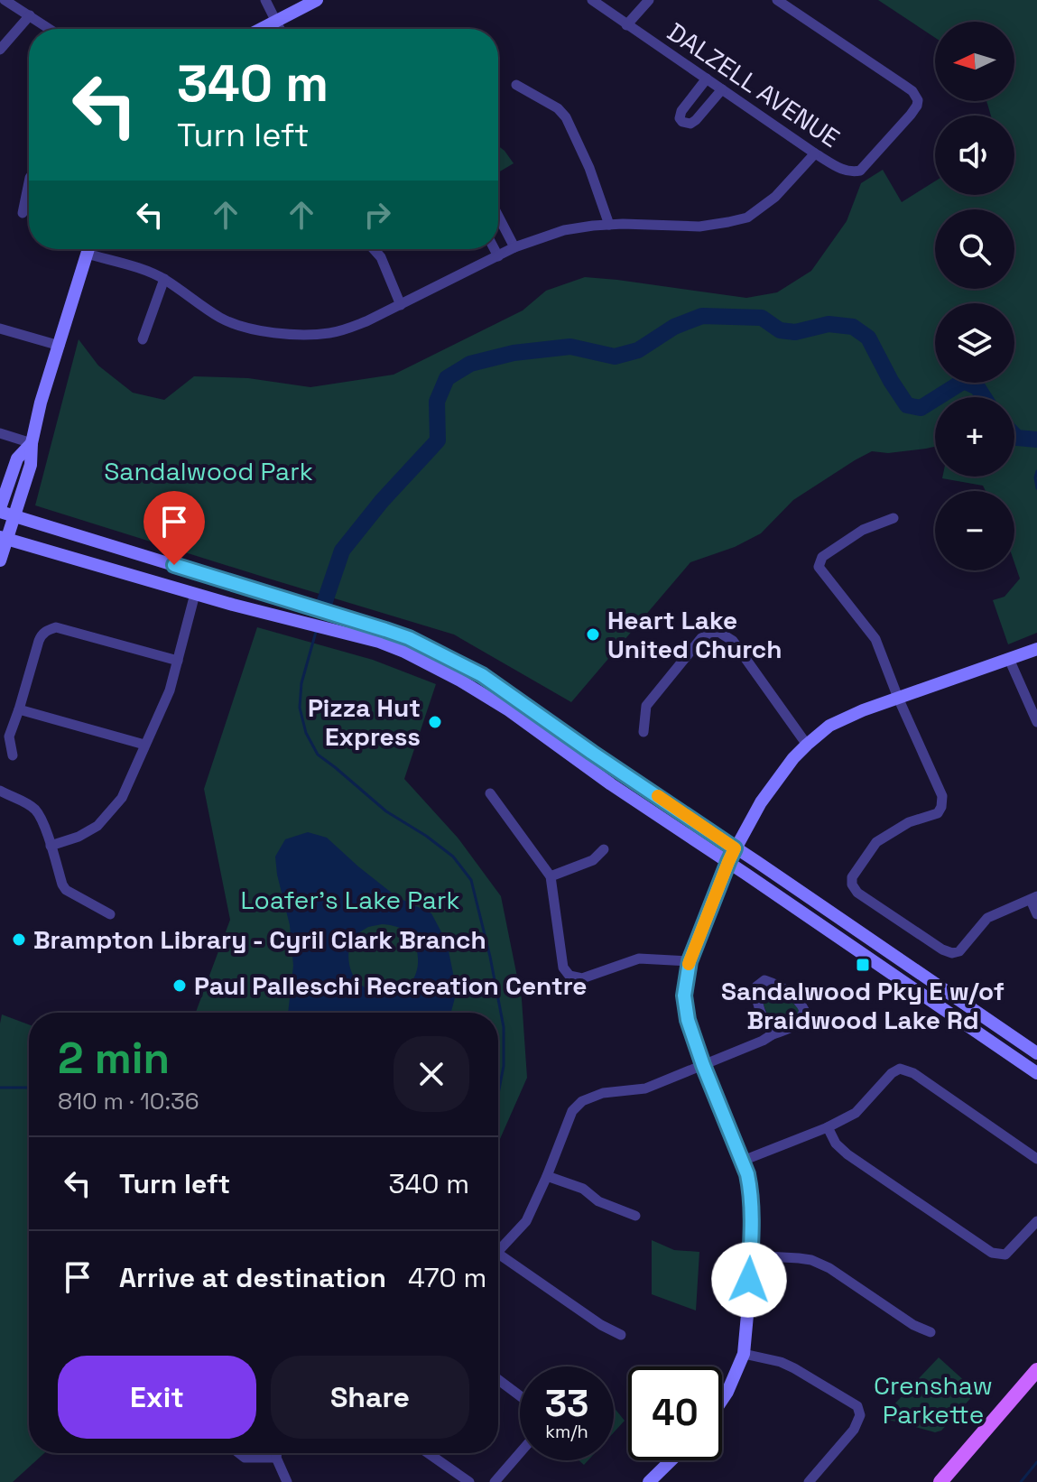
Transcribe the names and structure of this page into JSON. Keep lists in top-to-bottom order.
{
  "streets": {
    "street": ["DALZELL AVENUE"]
  },
  "parks": ["Sandalwood Park", "Loafer's Lake Park", "Crenshaw Parkette"],
  "places": {
    "other": [
      "Heart Lake United Church",
      "Pizza Hut Express",
      "Brampton Library - Cyril Clark Branch",
      "Paul Palleschi Recreation Centre"
    ],
    "transit": ["Sandalwood Pky E w/of Braidwood Lake Rd"]
  },
  "north": "left",
  "page": {
    "map_buttons": ["+", "−"],
    "turn": ["340 m", "Turn left"],
    "heading": ["2 min", "810 m · 10:36"],
    "list": [
      {
        "name": "Turn left",
        "value": "340 m"
      },
      {
        "name": "Arrive at destination",
        "value": "470 m"
      }
    ],
    "buttons": ["Exit", "Share"],
    "speed": "33 km/h",
    "limit": "40"
  }
}
